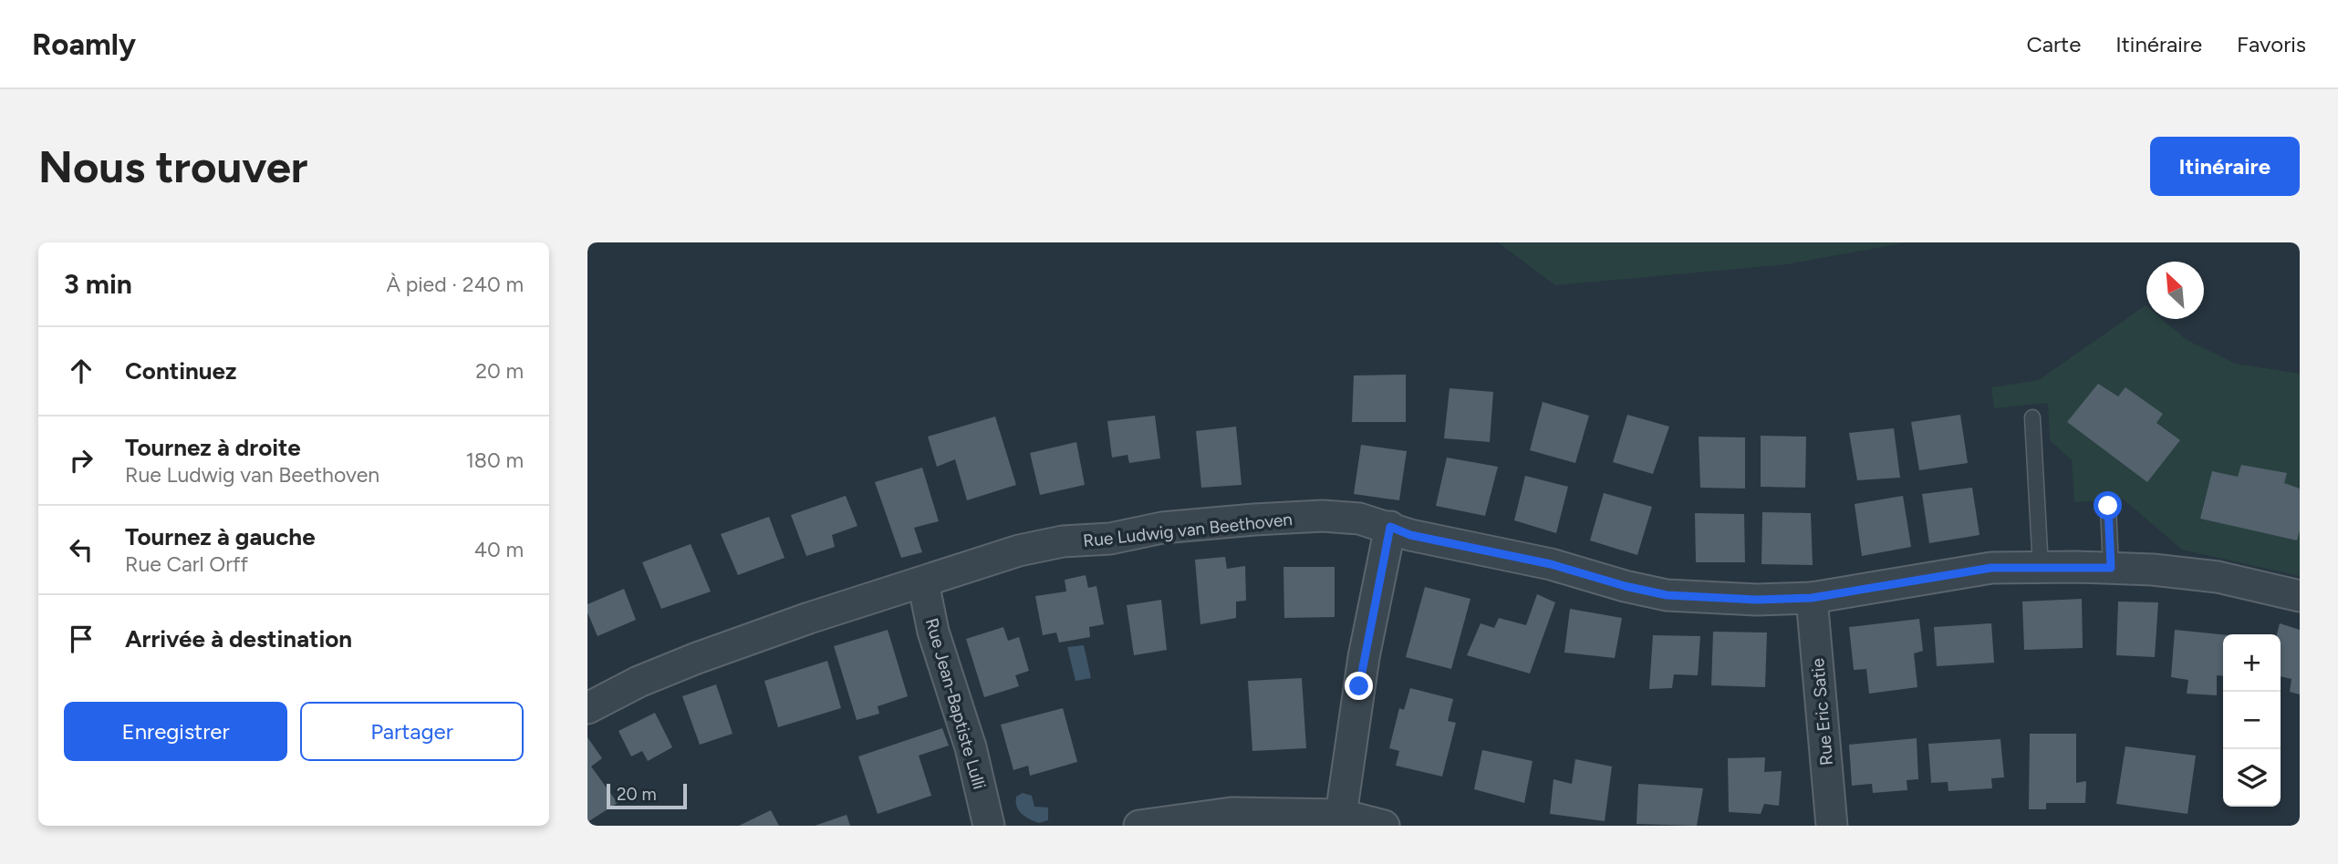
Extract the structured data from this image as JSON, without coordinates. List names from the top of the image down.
{
  "streets": {
    "street": ["Rue Ludwig van Beethoven", "Rue Jean-Baptiste Lulli", "Rue Eric Satie"]
  },
  "crossings": [
    ["Rue Ludwig van Beethoven", "Rue Jean-Baptiste Lulli"],
    ["Rue Ludwig van Beethoven", "Rue Eric Satie"]
  ],
  "scale_bar": "20 m",
  "north": "top left",
  "page": {
    "header": "Roamly",
    "nav": ["Carte", "Itinéraire", "Favoris"],
    "buttons": [
      "Itinéraire",
      ["Enregistrer", "Partager"]
    ],
    "title": "Nous trouver",
    "heading": ["3 min", "À pied · 240 m"],
    "list": [
      ["Continuez", "20 m"],
      ["Tournez à droite", "Rue Ludwig van Beethoven", "180 m"],
      ["Tournez à gauche", "Rue Carl Orff", "40 m"],
      "Arrivée à destination"
    ],
    "map_buttons": ["+", "−"],
    "scale": "20 m"
  }
}
